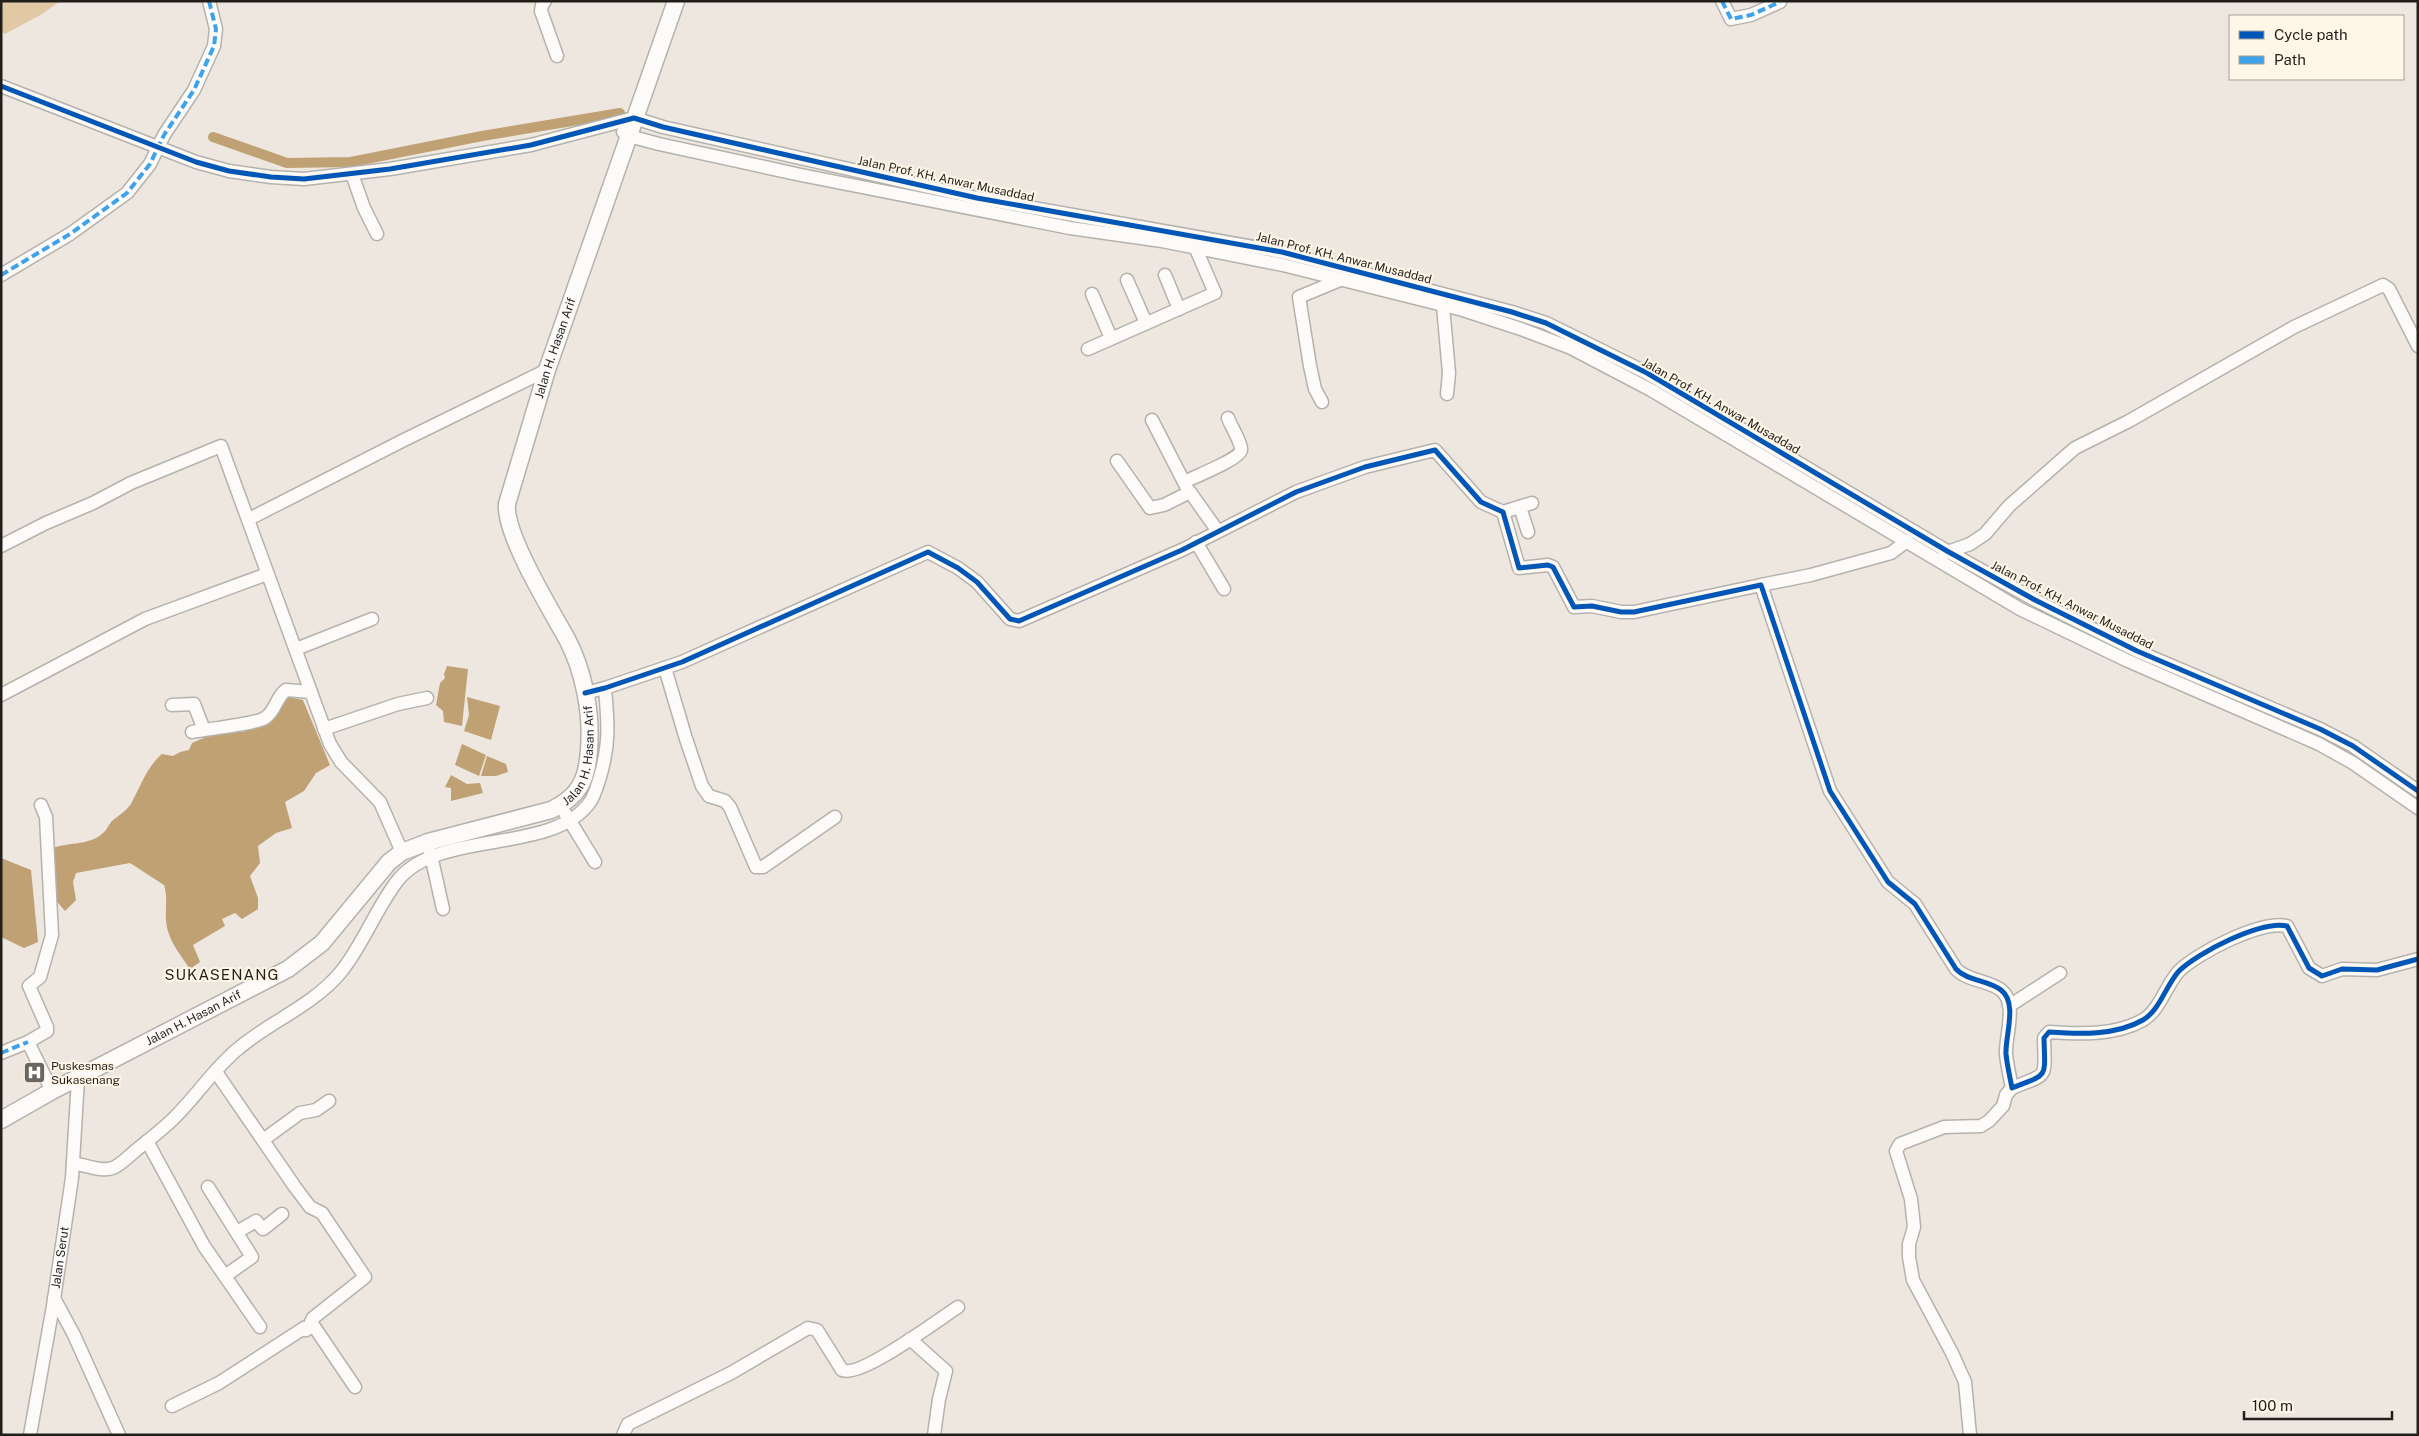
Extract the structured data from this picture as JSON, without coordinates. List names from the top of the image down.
{
  "streets": {
    "main road": ["Jalan H. Hasan Arif"],
    "street": ["Jalan Prof. KH. Anwar Musaddad", "Jalan Serut"]
  },
  "crossings": [
    ["Jalan Prof. KH. Anwar Musaddad", "Jalan H. Hasan Arif"],
    ["Jalan H. Hasan Arif", "Jalan Serut"]
  ],
  "districts": ["SUKASENANG"],
  "places": {
    "hospital": ["Puskesmas Sukasenang"]
  },
  "legend": ["Cycle path", "Path"],
  "scale_bar": "100 m"
}
